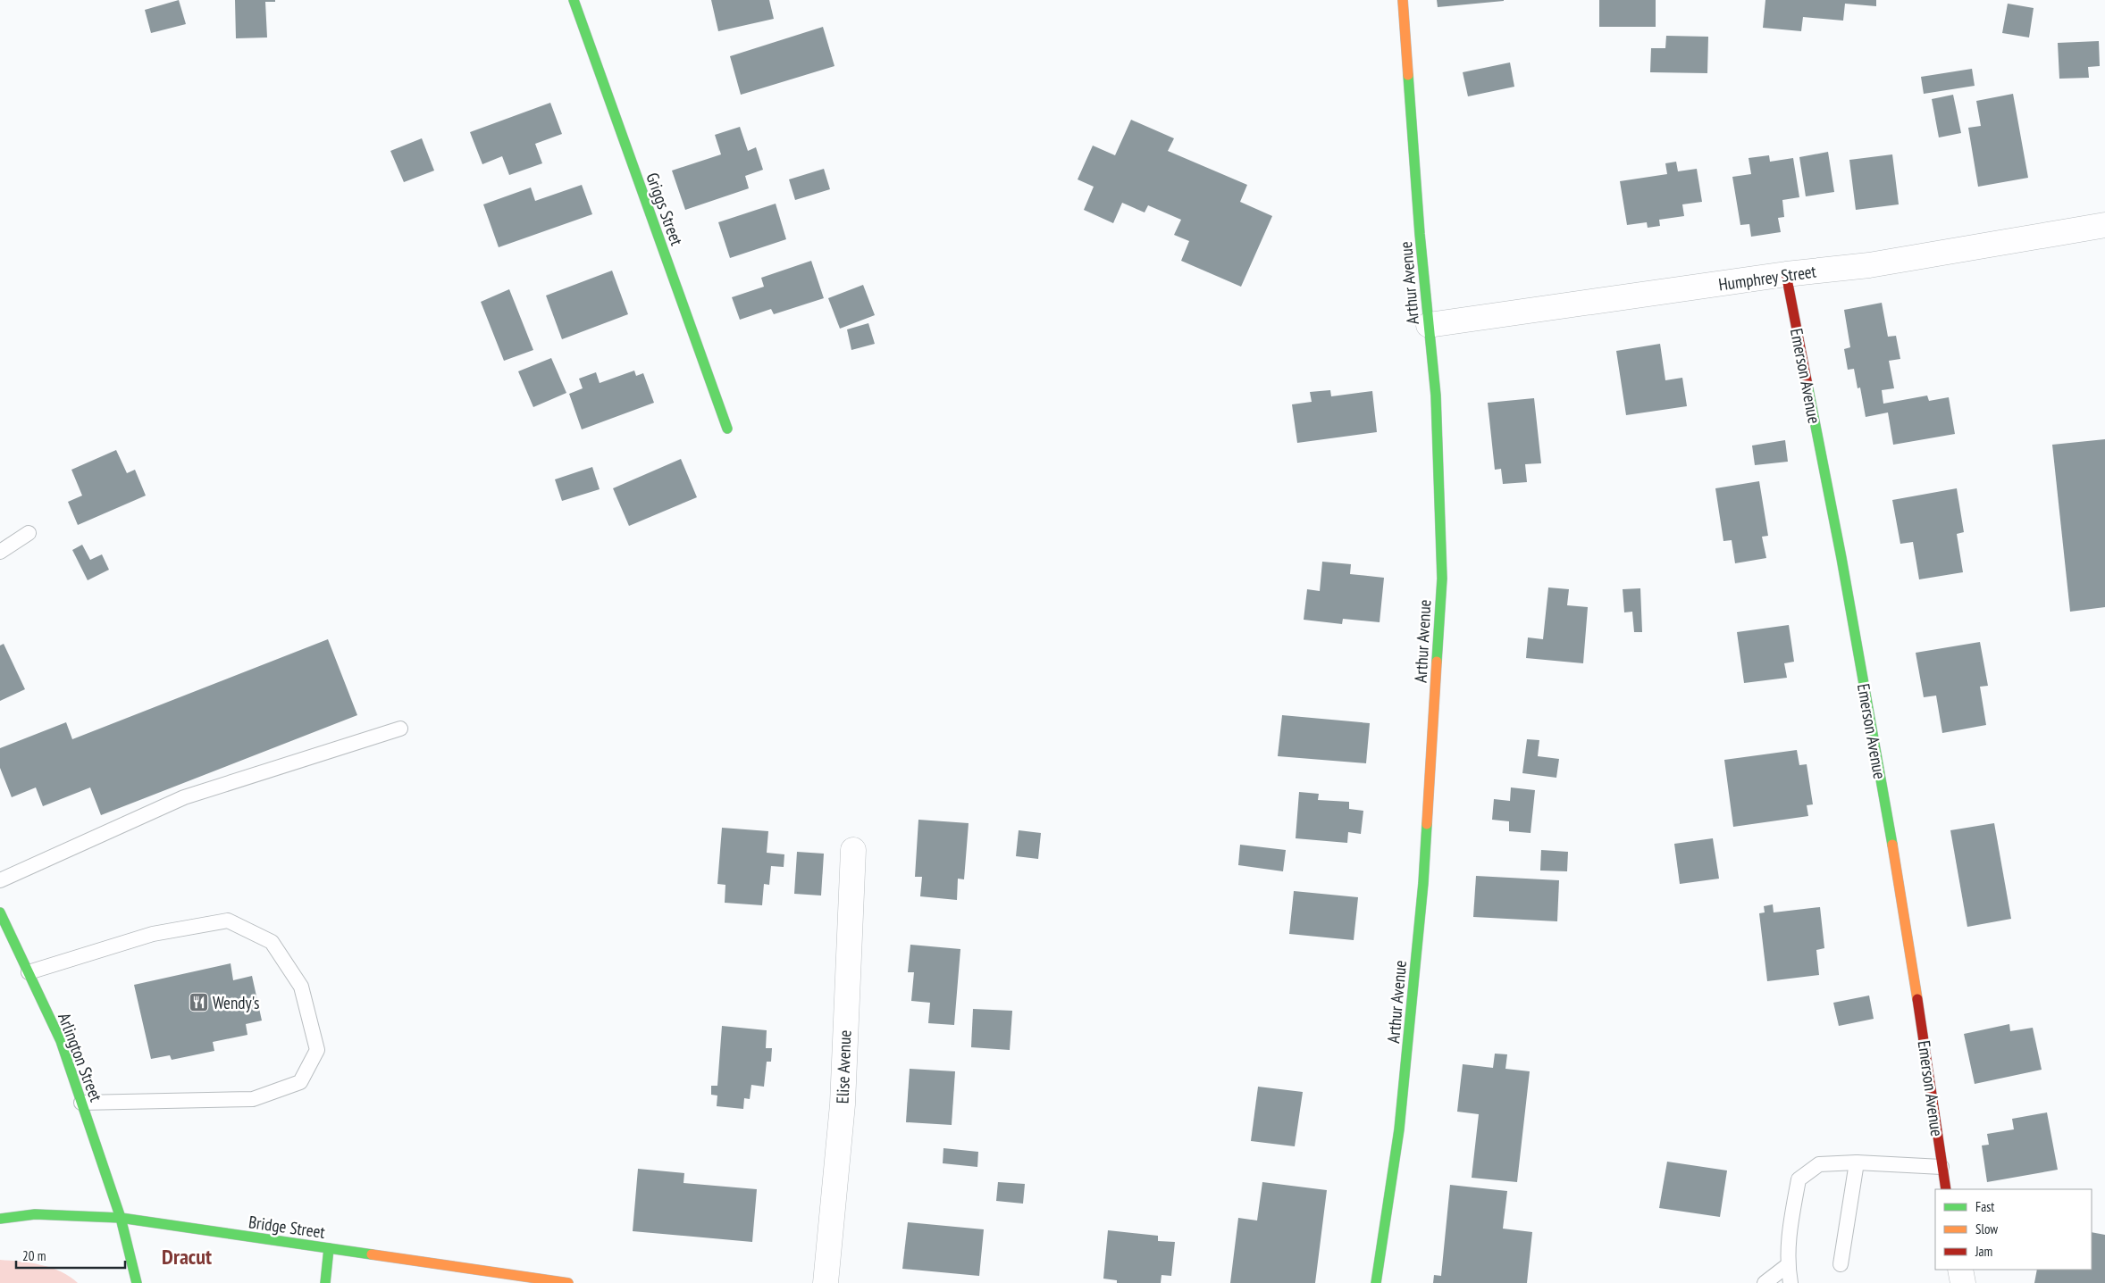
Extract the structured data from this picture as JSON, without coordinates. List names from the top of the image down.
{
  "streets": {
    "street": [
      "Griggs Street",
      "Humphrey Street",
      "Arthur Avenue",
      "Emerson Avenue",
      "Arlington Street",
      "Elise Avenue",
      "Bridge Street"
    ]
  },
  "crossings": [
    ["Humphrey Street", "Arthur Avenue"],
    ["Humphrey Street", "Emerson Avenue"],
    ["Arlington Street", "Bridge Street"]
  ],
  "districts": ["Dracut"],
  "places": {
    "restaurant": ["Wendy's"]
  },
  "legend": ["Fast", "Slow", "Jam"],
  "scale_bar": "20 m"
}
